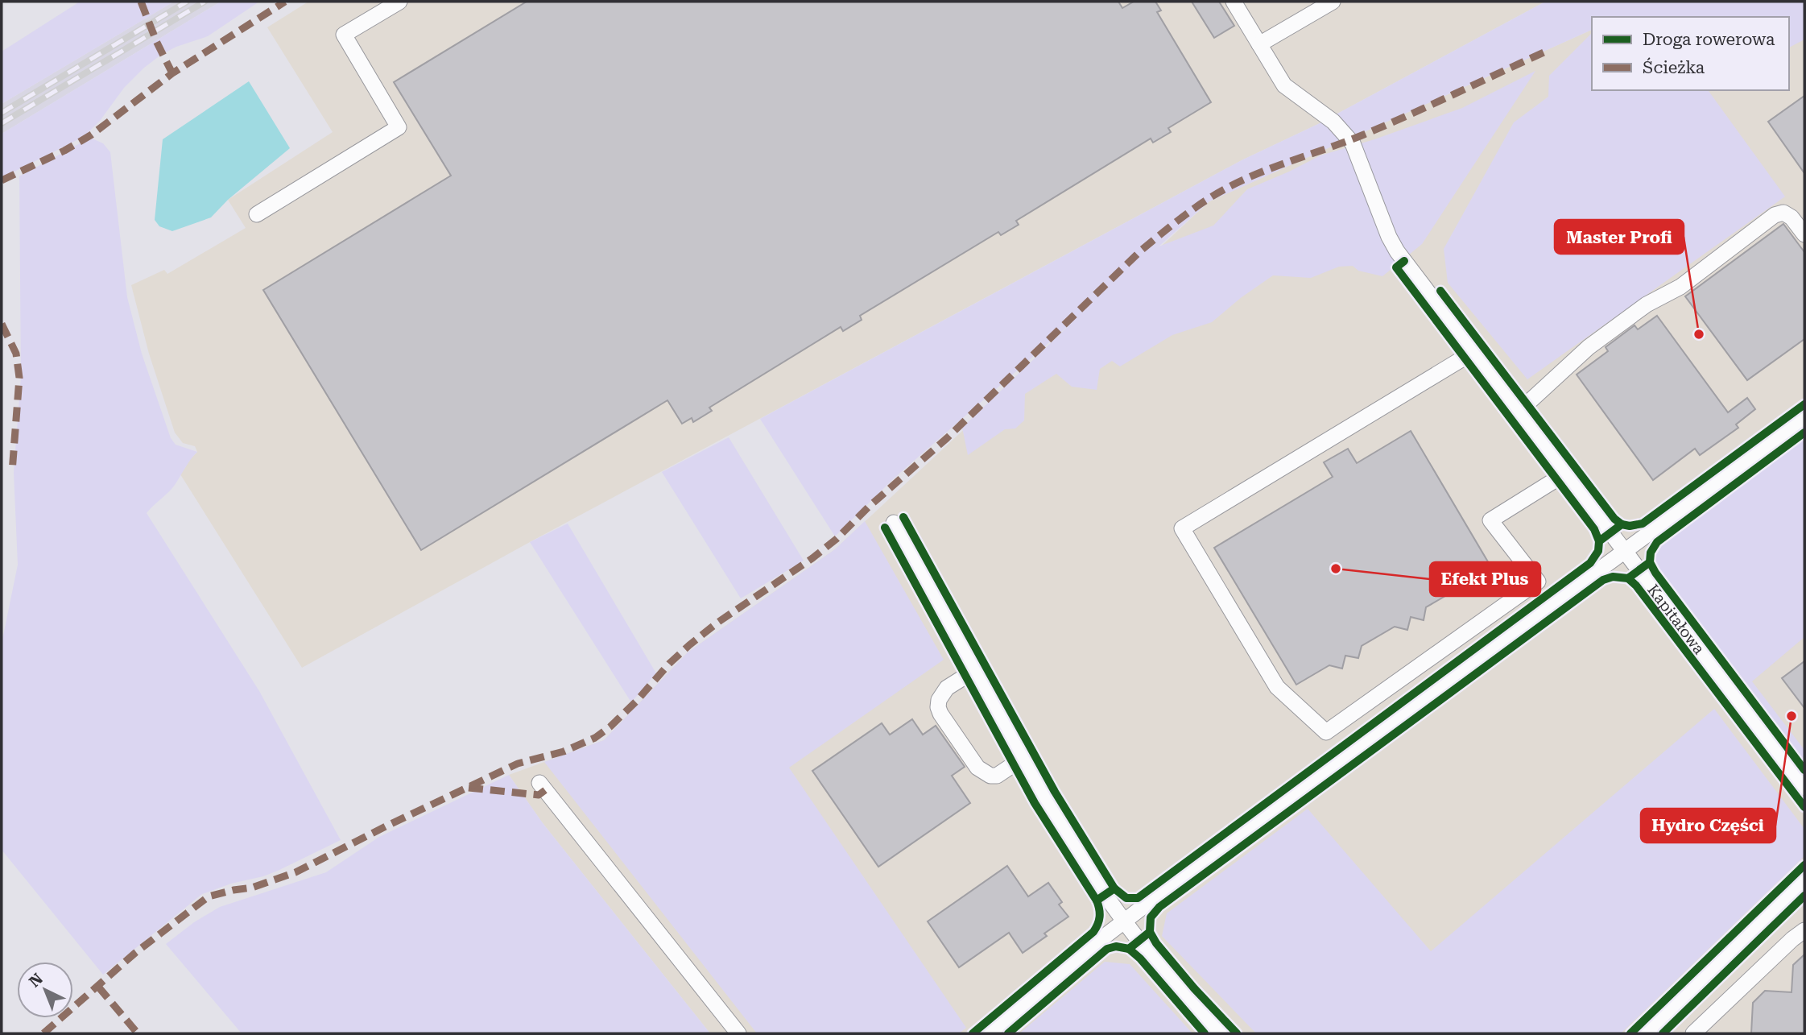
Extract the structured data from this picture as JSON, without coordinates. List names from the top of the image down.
{
  "streets": {
    "street": ["Kapitałowa"]
  },
  "places": ["Master Profi", "Efekt Plus", "Hydro Części"],
  "legend": ["Droga rowerowa", "Ścieżka"],
  "north": "top left"
}
